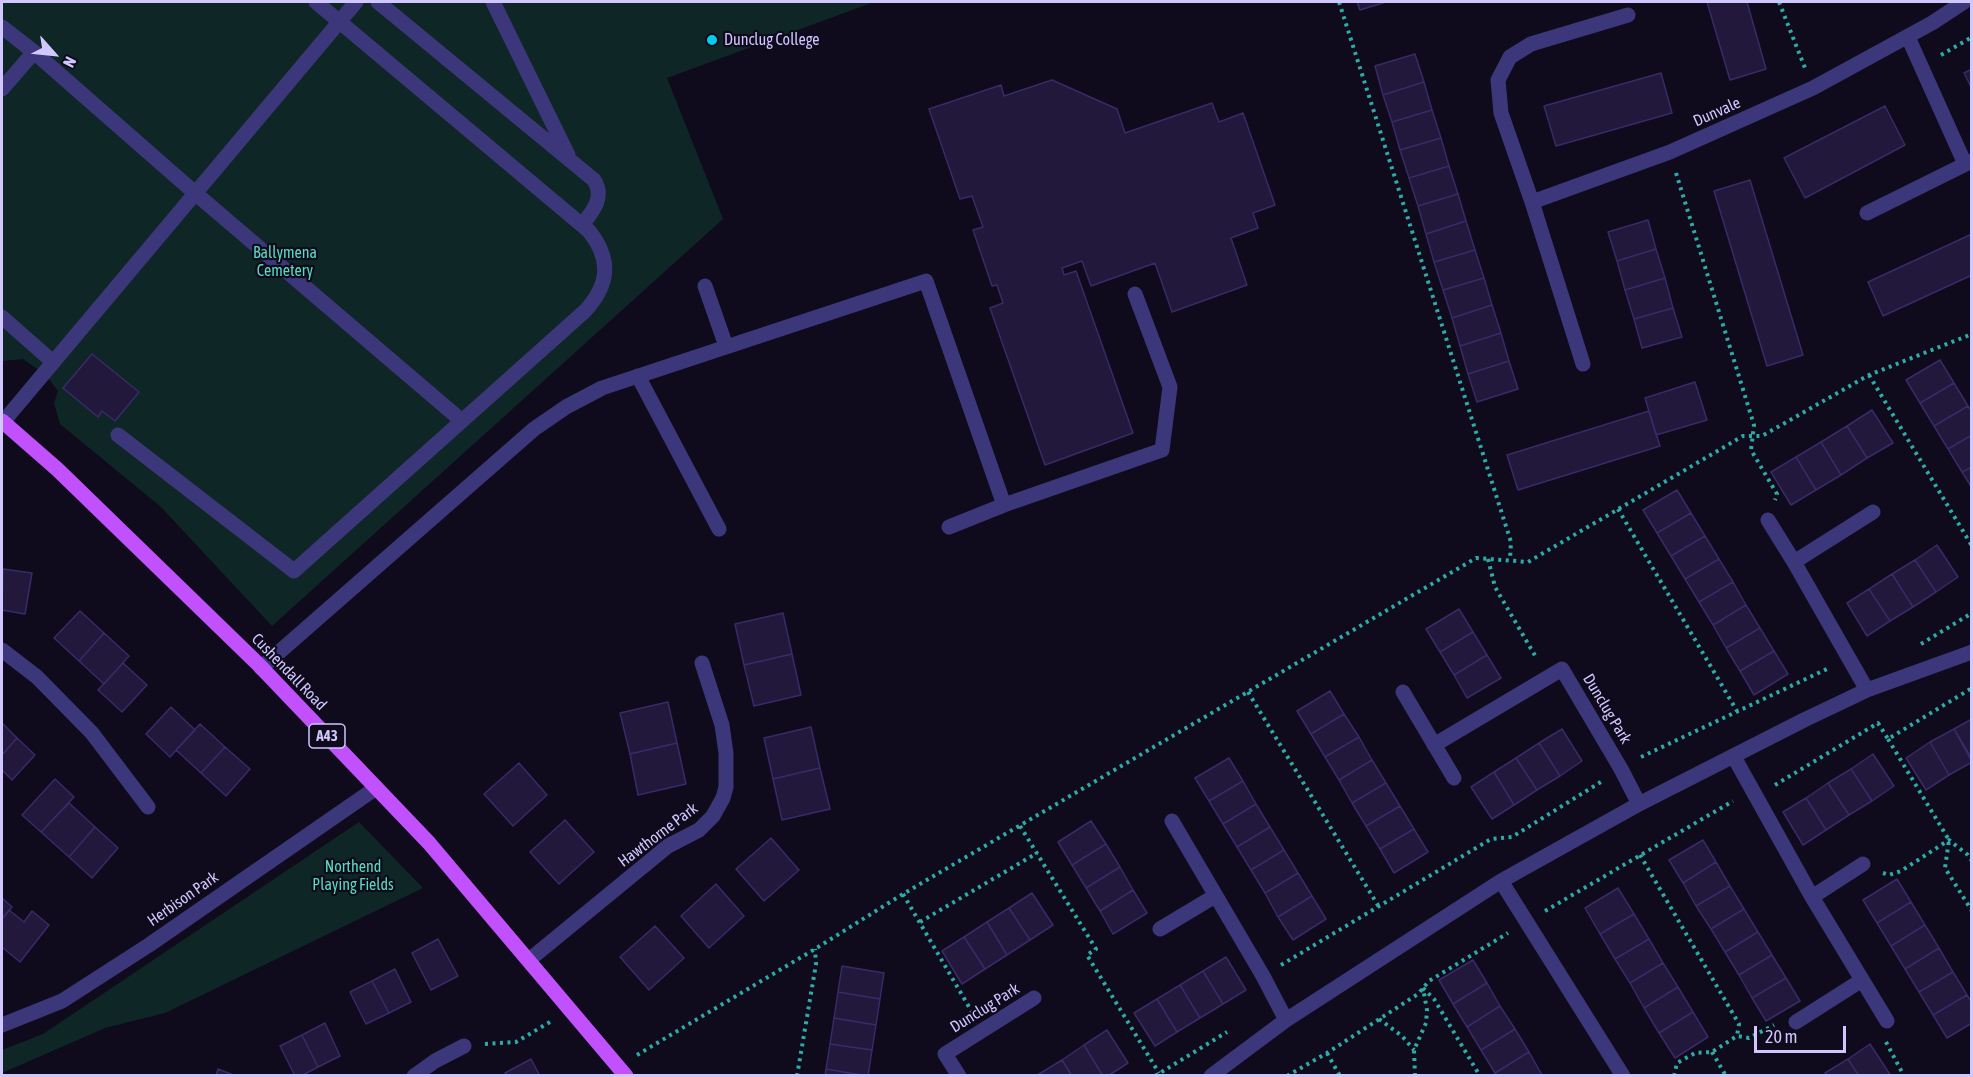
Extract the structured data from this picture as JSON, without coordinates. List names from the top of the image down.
{
  "streets": {
    "main road": ["Cushendall Road", "A43"],
    "street": [
      "Dunvale",
      "Dunclug Park",
      "Hawthorne Park",
      "Herbison Park"
    ]
  },
  "crossings": [
    ["Cushendall Road", "Hawthorne Park"],
    ["Cushendall Road", "Herbison Park"]
  ],
  "parks": ["Ballymena Cemetery", "Northend Playing Fields"],
  "places": ["Dunclug College"],
  "scale_bar": "20 m",
  "north": "bottom right"
}
